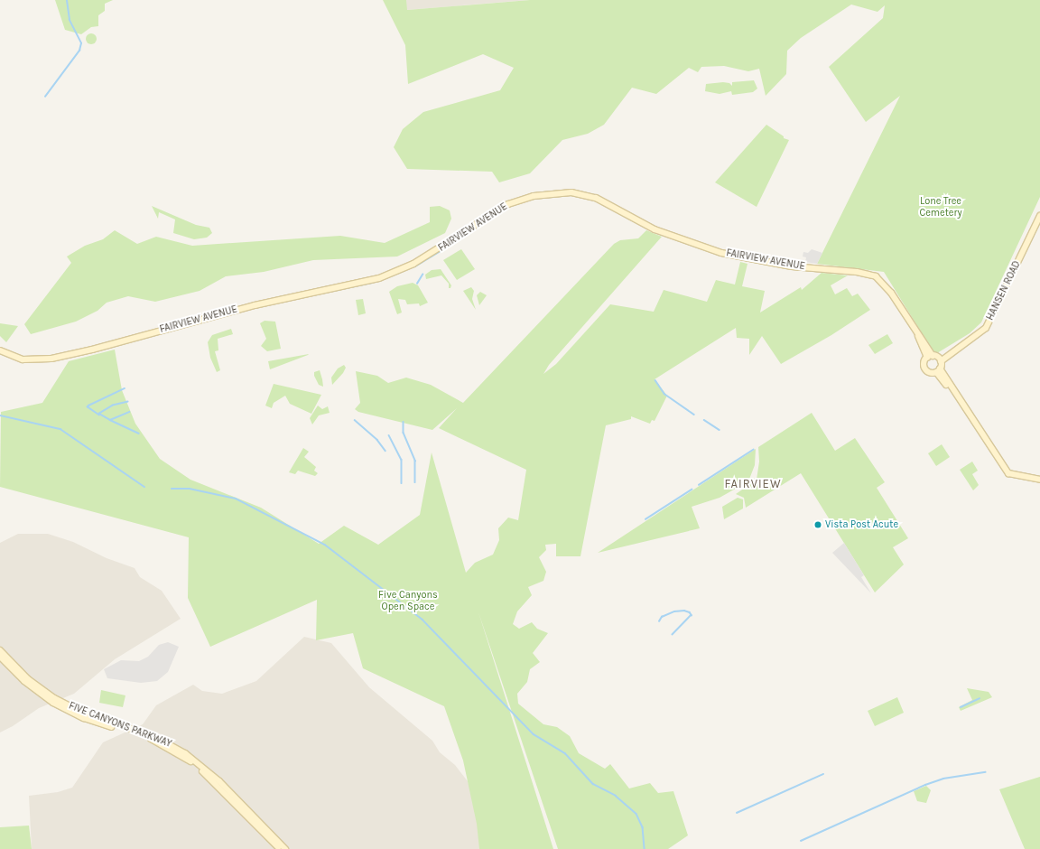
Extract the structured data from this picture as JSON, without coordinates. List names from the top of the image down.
{
  "streets": {
    "main road": ["FAIRVIEW AVENUE", "HANSEN ROAD", "FIVE CANYONS PARKWAY"]
  },
  "districts": ["FAIRVIEW"],
  "parks": ["Lone Tree Cemetery", "Five Canyons Open Space"],
  "places": ["Vista Post Acute"]
}
